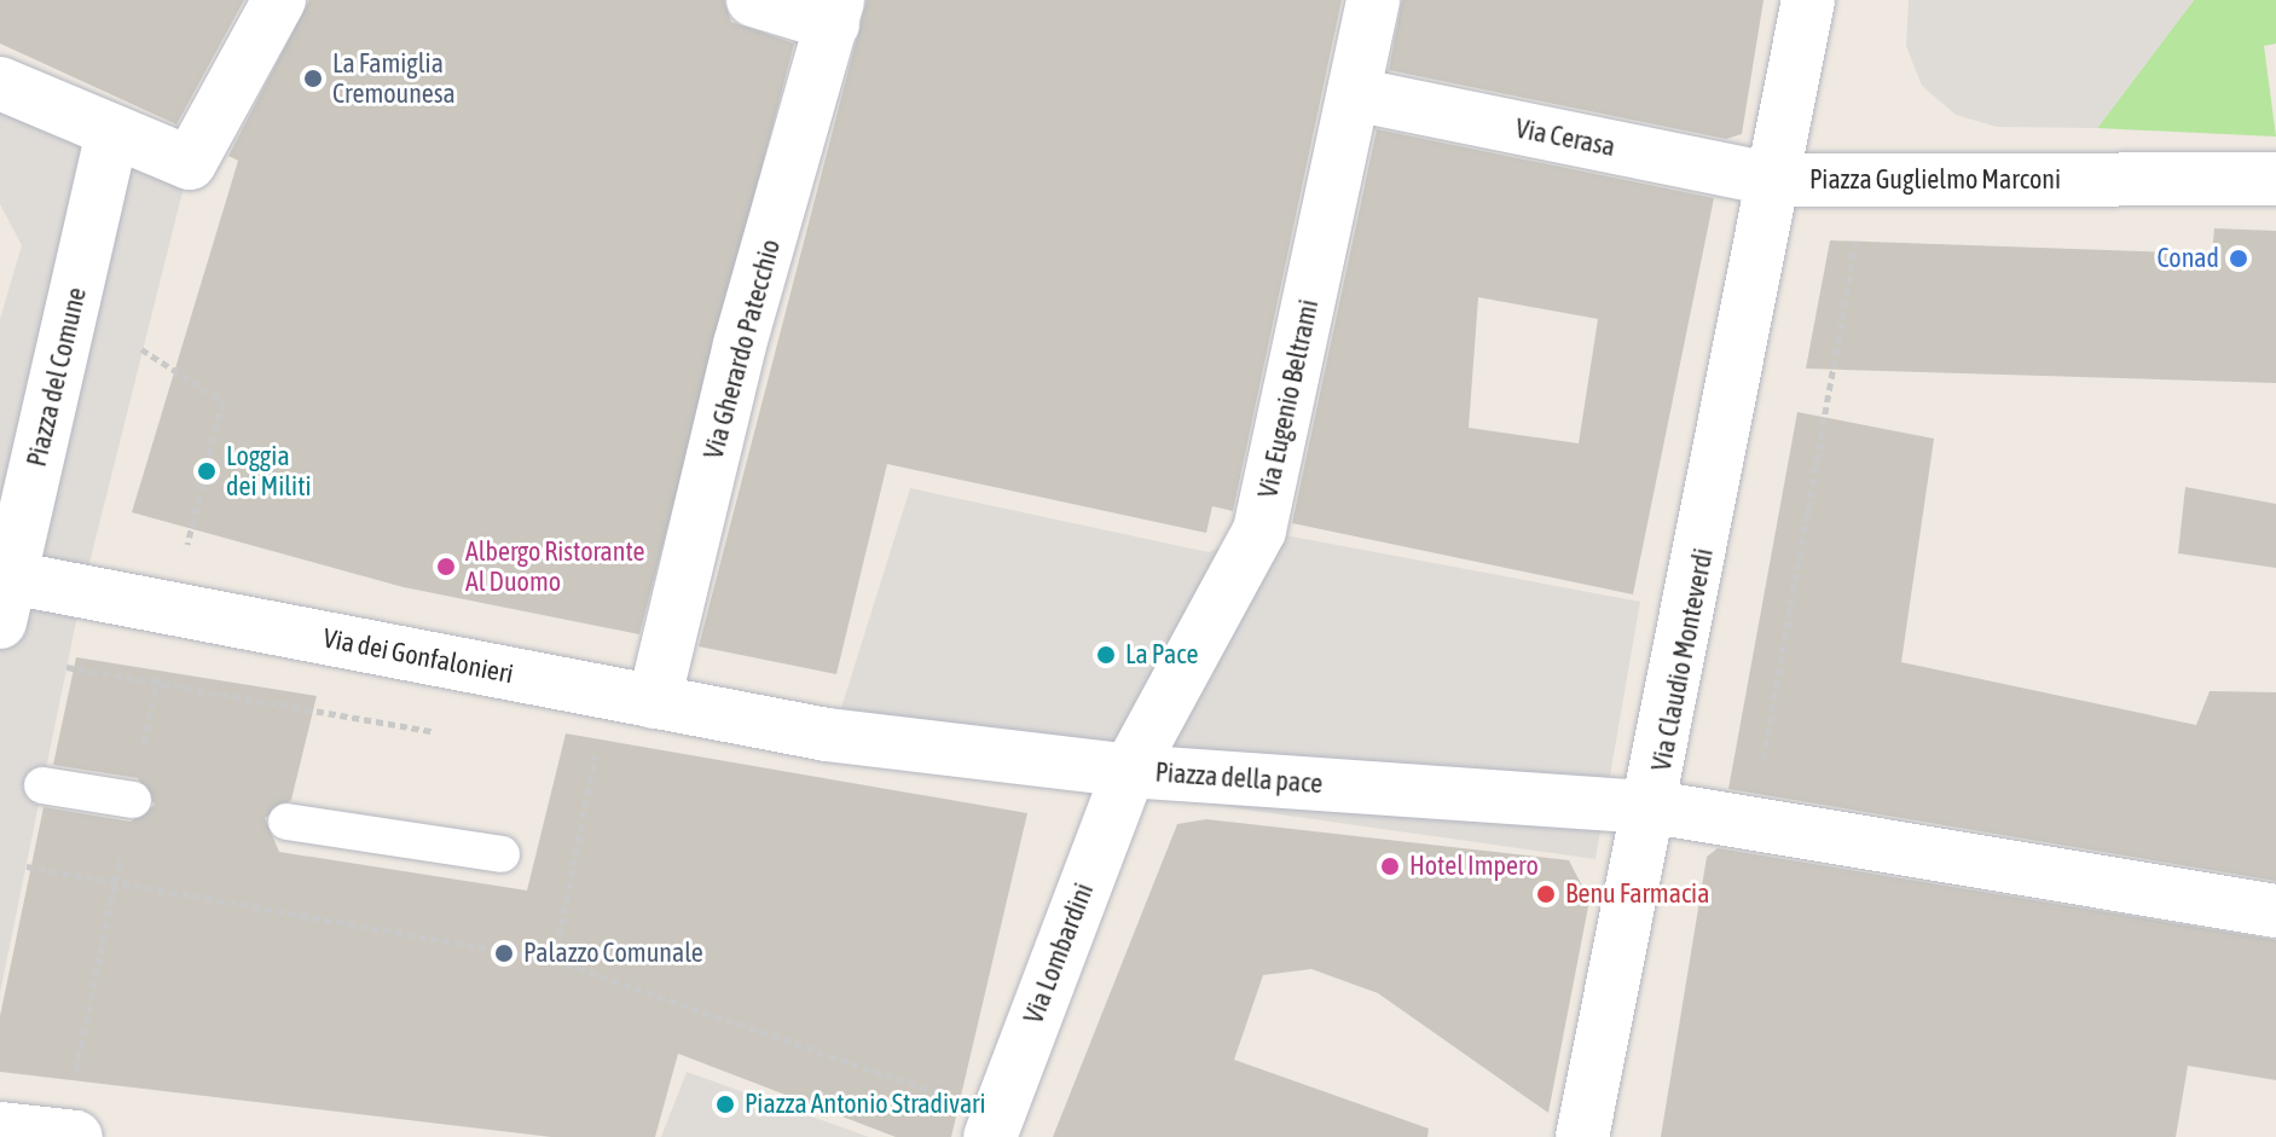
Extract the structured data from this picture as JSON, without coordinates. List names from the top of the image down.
{
  "streets": {
    "street": [
      "Via Cerasa",
      "Piazza Guglielmo Marconi",
      "Via Gherardo Patecchio",
      "Piazza del Comune",
      "Via Eugenio Beltrami",
      "Via dei Gonfalonieri",
      "Via Claudio Monteverdi",
      "Piazza della pace",
      "Via Lombardini"
    ]
  },
  "crossings": [
    ["Via Cerasa", "Piazza Guglielmo Marconi"],
    ["Via Cerasa", "Via Eugenio Beltrami"],
    ["Via Cerasa", "Via Claudio Monteverdi"],
    ["Piazza Guglielmo Marconi", "Via Claudio Monteverdi"],
    ["Via Gherardo Patecchio", "Via dei Gonfalonieri"],
    ["Piazza del Comune", "Via dei Gonfalonieri"],
    ["Via Eugenio Beltrami", "Piazza della pace"],
    ["Via Eugenio Beltrami", "Via Lombardini"],
    ["Via dei Gonfalonieri", "Piazza della pace"],
    ["Via Claudio Monteverdi", "Piazza della pace"],
    ["Piazza della pace", "Via Lombardini"]
  ],
  "places": [
    "La Famiglia Cremounesa",
    "Conad",
    "Loggia dei Militi",
    "Albergo Ristorante Al Duomo",
    "La Pace",
    "Hotel Impero",
    "Benu Farmacia",
    "Palazzo Comunale",
    "Piazza Antonio Stradivari"
  ]
}
